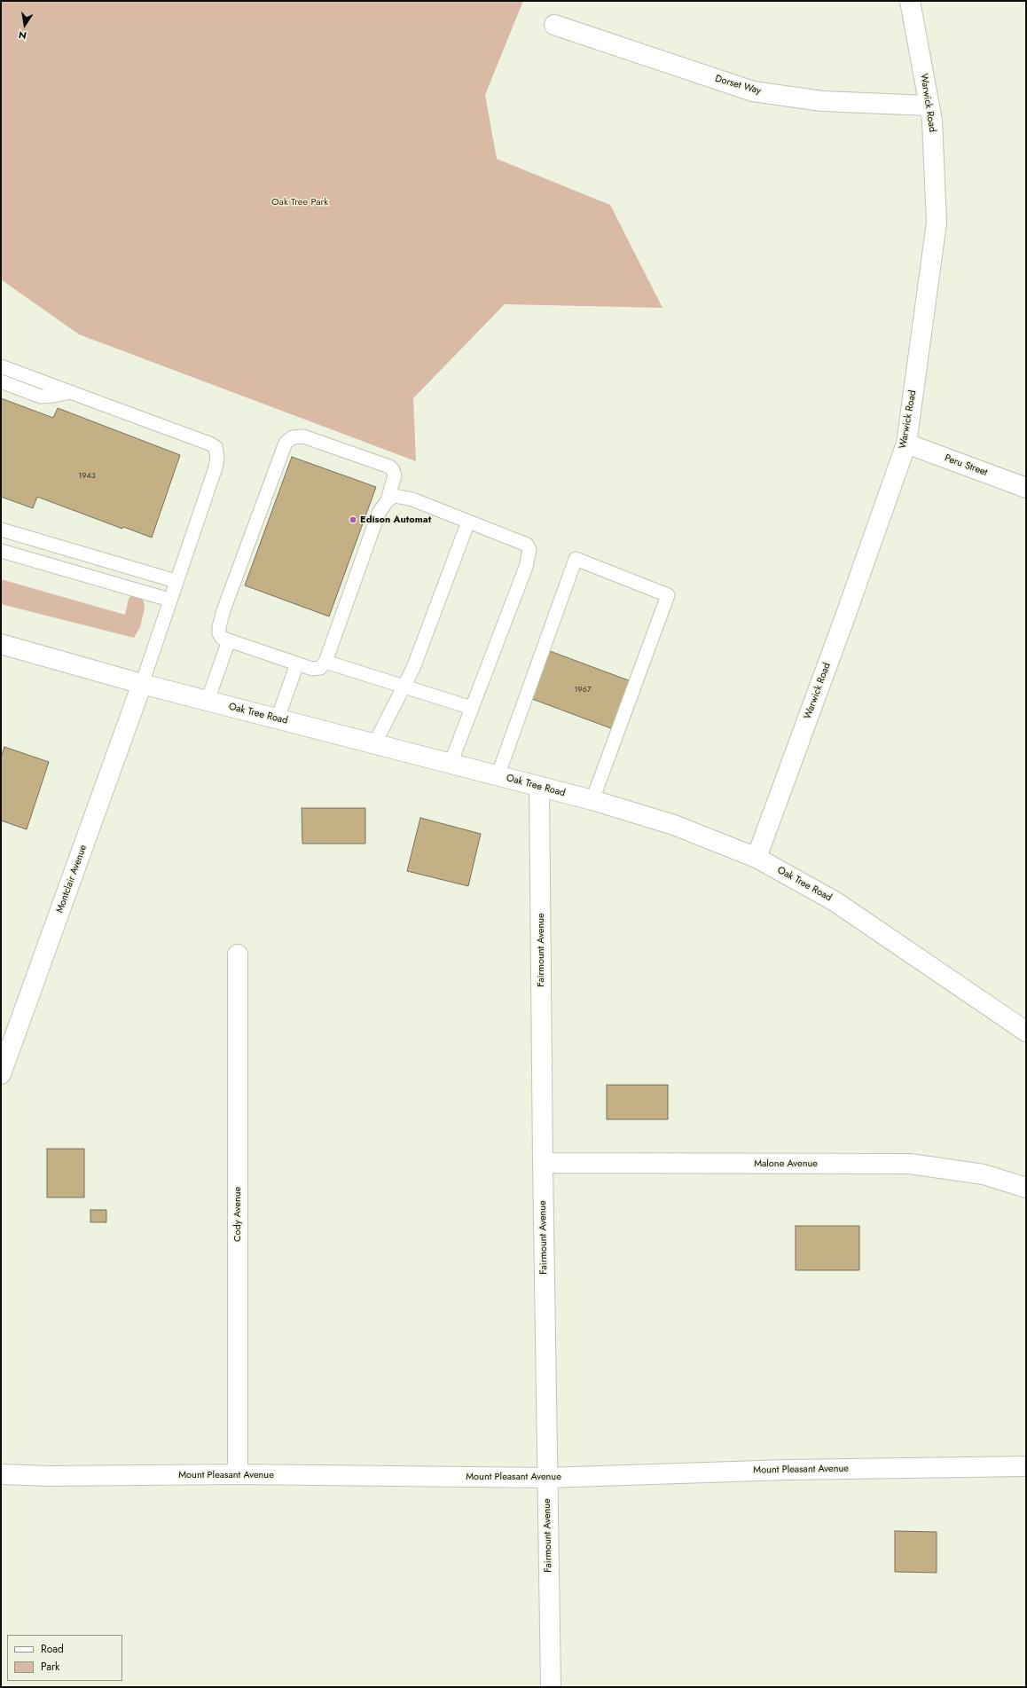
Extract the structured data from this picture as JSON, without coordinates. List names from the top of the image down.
{
  "streets": {
    "street": [
      "Dorset Way",
      "Warwick Road",
      "Peru Street",
      "Oak Tree Road",
      "Montclair Avenue",
      "Fairmount Avenue",
      "Malone Avenue",
      "Cody Avenue",
      "Mount Pleasant Avenue"
    ]
  },
  "crossings": [
    ["Dorset Way", "Warwick Road"],
    ["Warwick Road", "Peru Street"],
    ["Warwick Road", "Oak Tree Road"],
    ["Oak Tree Road", "Montclair Avenue"],
    ["Oak Tree Road", "Fairmount Avenue"],
    ["Fairmount Avenue", "Malone Avenue"],
    ["Fairmount Avenue", "Mount Pleasant Avenue"],
    ["Cody Avenue", "Mount Pleasant Avenue"]
  ],
  "parks": ["Oak Tree Park"],
  "places": ["Edison Automat"],
  "house_numbers": ["1943", "1967"],
  "legend": ["Road", "Park"],
  "north": "bottom"
}
